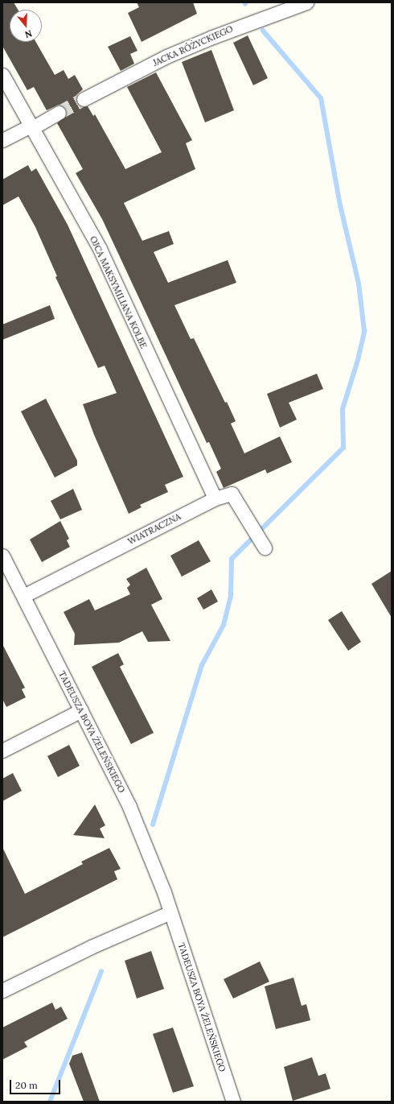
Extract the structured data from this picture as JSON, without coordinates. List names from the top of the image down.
{
  "streets": {
    "street": [
      "JACKA RÓŻYCKIEGO",
      "OJCA MAKSYMILIANA KOLBE",
      "WIATRACZNA",
      "TADEUSZA BOYA ŻELEŃSKIEGO"
    ]
  },
  "crossings": [
    ["OJCA MAKSYMILIANA KOLBE", "WIATRACZNA"],
    ["WIATRACZNA", "TADEUSZA BOYA ŻELEŃSKIEGO"]
  ],
  "scale_bar": "20 m",
  "north": "bottom"
}
